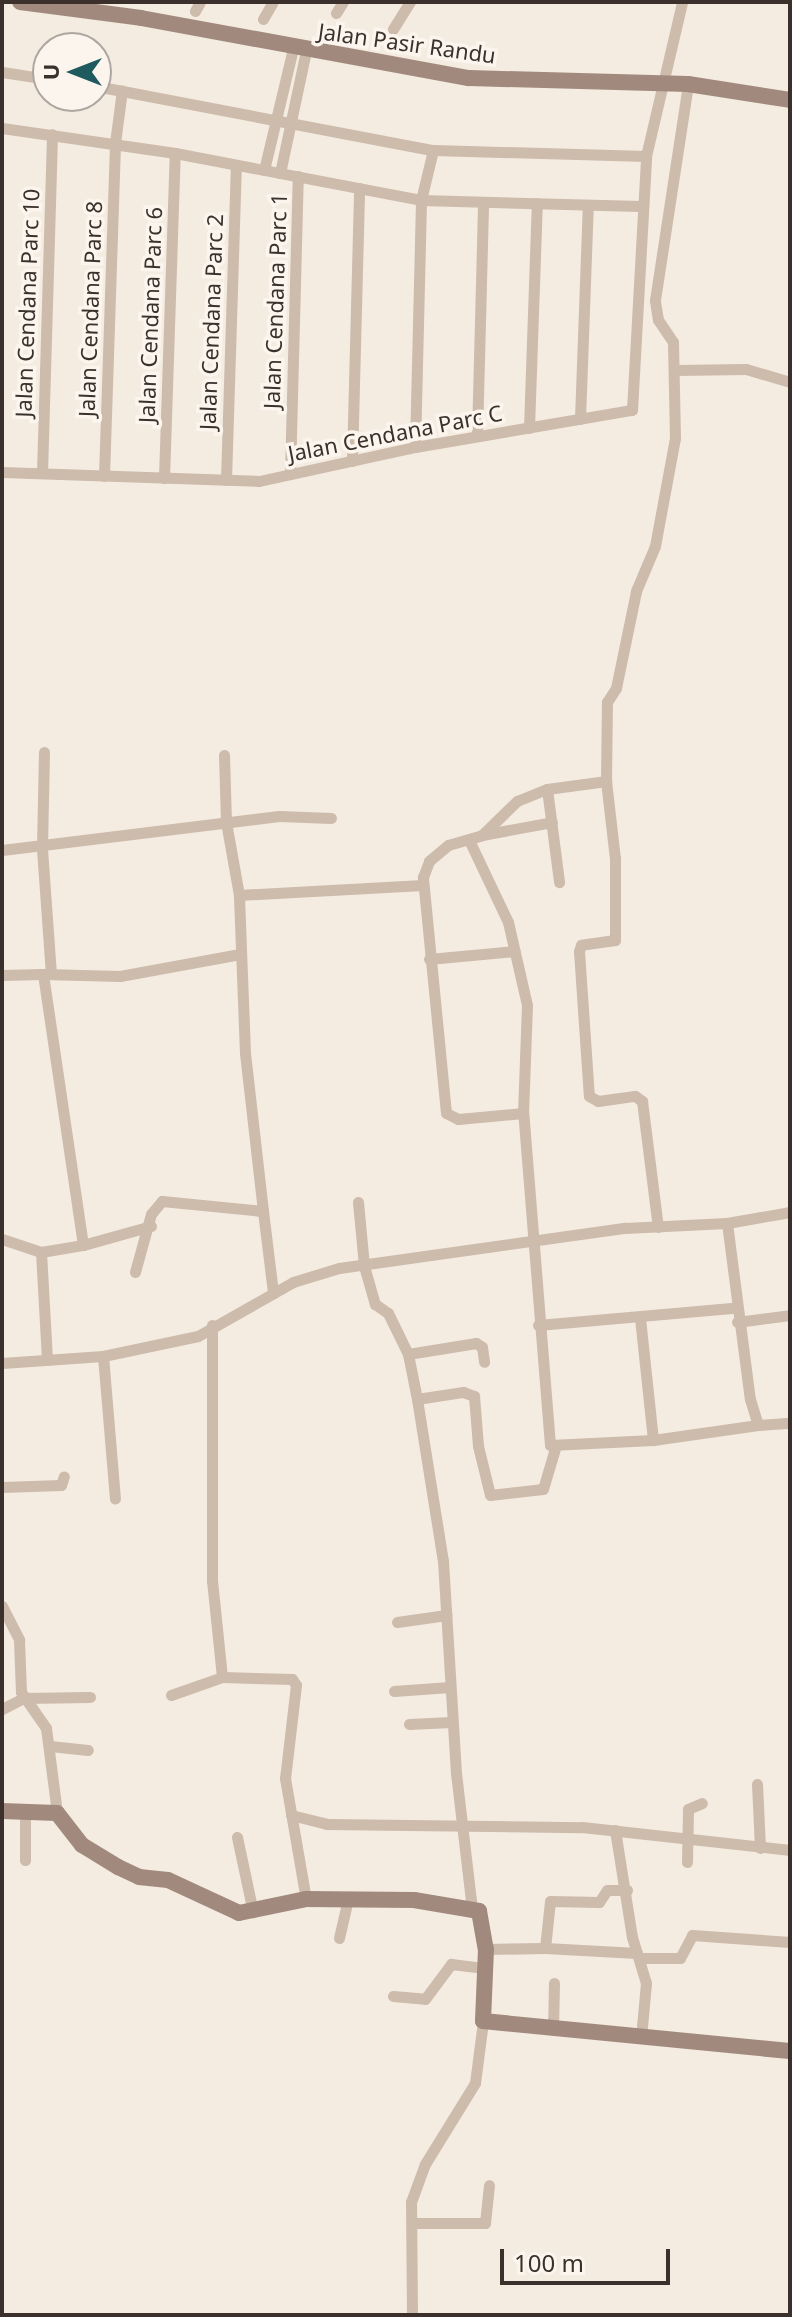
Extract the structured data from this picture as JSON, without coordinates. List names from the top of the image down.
{
  "streets": {
    "street": [
      "Jalan Pasir Randu",
      "Jalan Cendana Parc 1",
      "Jalan Cendana Parc 10",
      "Jalan Cendana Parc 8",
      "Jalan Cendana Parc 6",
      "Jalan Cendana Parc 2",
      "Jalan Cendana Parc C"
    ]
  },
  "crossings": [
    ["Jalan Cendana Parc 1", "Jalan Cendana Parc C"],
    ["Jalan Cendana Parc 10", "Jalan Cendana Parc C"],
    ["Jalan Cendana Parc 8", "Jalan Cendana Parc C"],
    ["Jalan Cendana Parc 6", "Jalan Cendana Parc C"],
    ["Jalan Cendana Parc 2", "Jalan Cendana Parc C"]
  ],
  "scale_bar": "100 m",
  "north": "left"
}
